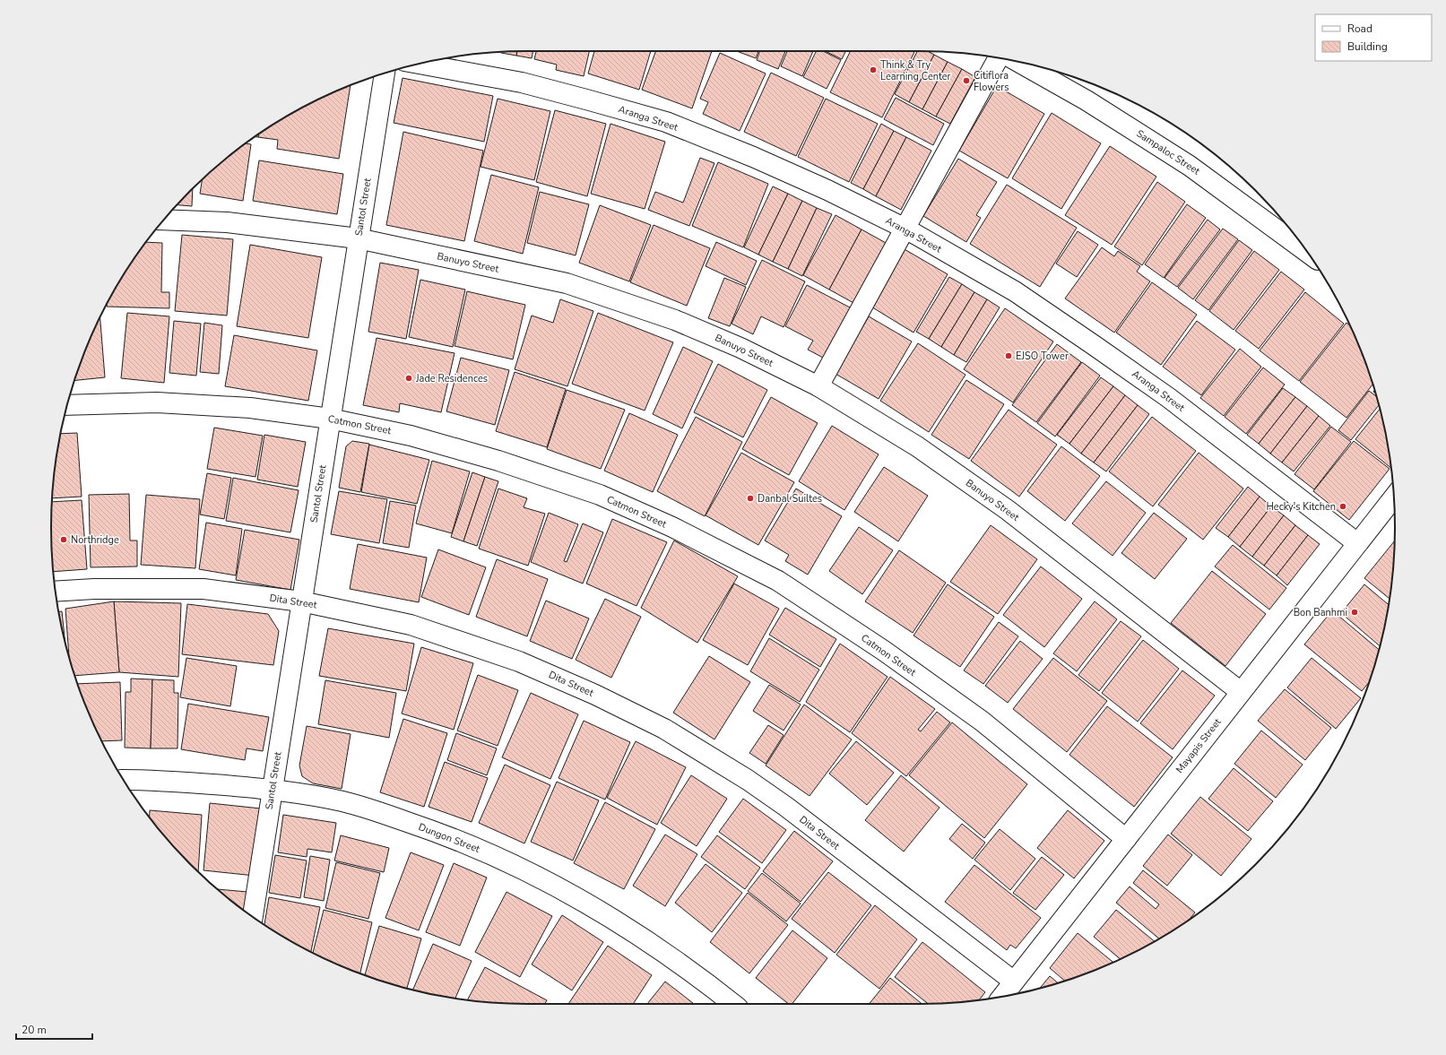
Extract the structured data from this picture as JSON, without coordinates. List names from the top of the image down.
{
  "streets": {
    "street": [
      "Aranga Street",
      "Sampaloc Street",
      "Santol Street",
      "Banuyo Street",
      "Catmon Street",
      "Dita Street",
      "Mayapis Street",
      "Dungon Street"
    ]
  },
  "crossings": [
    ["Aranga Street", "Mayapis Street"],
    ["Santol Street", "Banuyo Street"],
    ["Santol Street", "Catmon Street"],
    ["Santol Street", "Dita Street"],
    ["Santol Street", "Dungon Street"],
    ["Banuyo Street", "Mayapis Street"],
    ["Catmon Street", "Mayapis Street"],
    ["Dita Street", "Mayapis Street"]
  ],
  "places": [
    "Think & Try Learning Center",
    "Citiflora Flowers",
    "EJSO Tower",
    "Jade Residences",
    "Danbal Suiltes",
    "Hecky's Kitchen",
    "Northridge",
    "Bon Banhmi"
  ],
  "legend": ["Road", "Building"],
  "scale_bar": "20 m"
}
